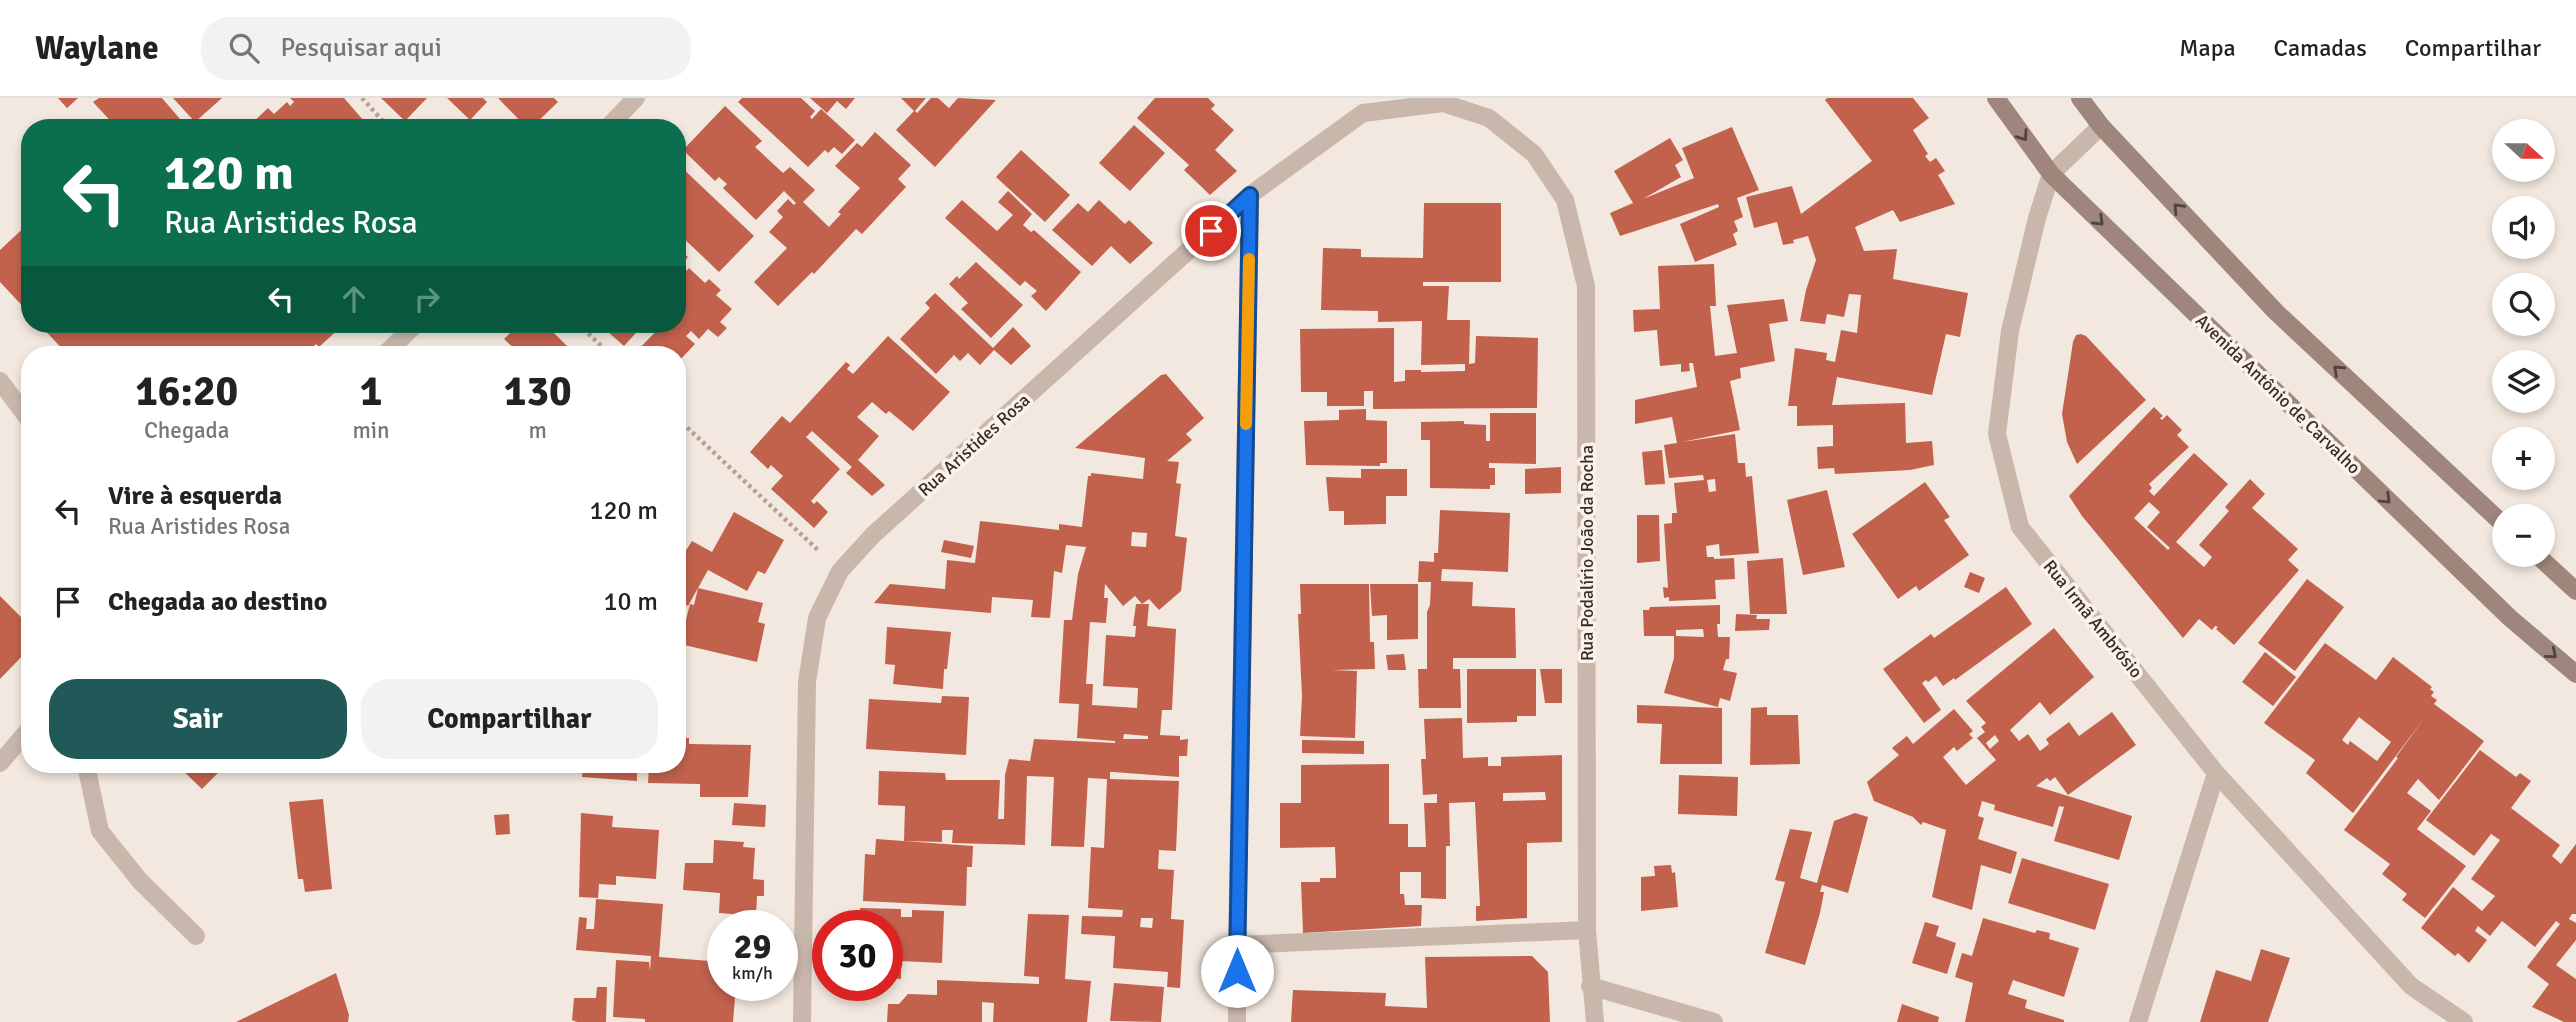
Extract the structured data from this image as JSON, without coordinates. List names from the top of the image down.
{
  "streets": {
    "main road": ["Avenida Antônio de Carvalho"],
    "street": ["Rua Aristides Rosa", "Rua Podalírio João da Rocha", "Rua Irmã Ambrósio"]
  },
  "crossings": [
    ["Avenida Antônio de Carvalho", "Rua Irmã Ambrósio"],
    ["Rua Aristides Rosa", "Rua Podalírio João da Rocha"]
  ],
  "north": "right",
  "page": {
    "header": "Waylane",
    "search": "Pesquisar aqui",
    "nav": ["Mapa", "Camadas", "Compartilhar"],
    "map_buttons": ["+", "−"],
    "turn": ["120 m", "Rua Aristides Rosa"],
    "eta": [
      "16:20",
      "Chegada",
      "1",
      "min",
      "130",
      "m"
    ],
    "list": [
      {
        "name": "Vire à esquerda",
        "note": "Rua Aristides Rosa",
        "value": "120 m"
      },
      {
        "name": "Chegada ao destino",
        "value": "10 m"
      }
    ],
    "buttons": ["Sair", "Compartilhar"],
    "speed": "29 km/h",
    "limit": "30"
  }
}
